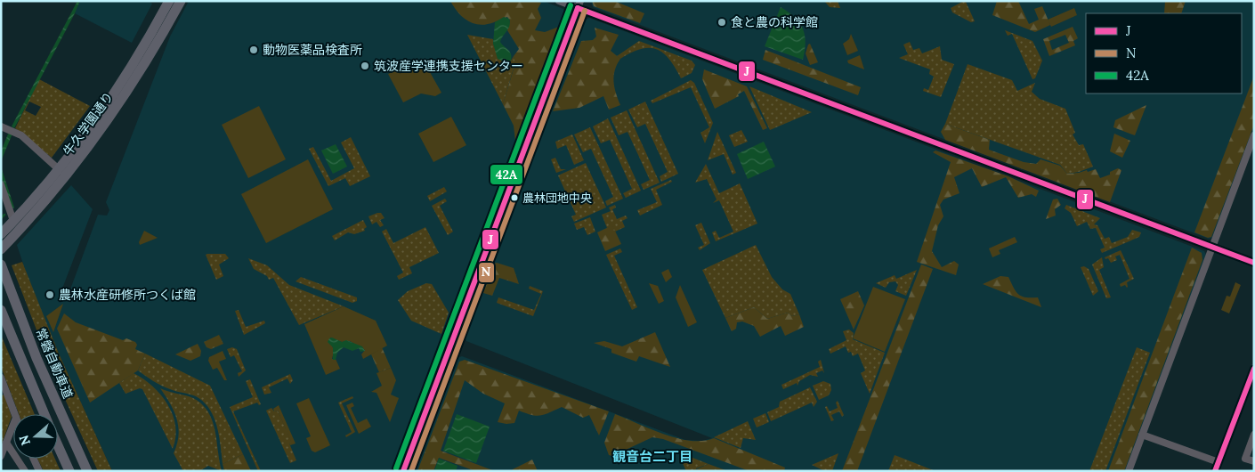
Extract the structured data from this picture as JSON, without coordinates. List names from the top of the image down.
{
  "streets": {
    "highway": ["牛久学園通り", "常磐自動車道"]
  },
  "districts": ["観音台二丁目"],
  "places": [
    "食と農の科学館",
    "動物医薬品検査所",
    "筑波産学連携支援センター",
    "農林団地中央",
    "農林水産研修所つくば館"
  ],
  "lines": ["transit line 42A", "transit line J", "transit line N"],
  "legend": ["J", "N", "42A"],
  "north": "left"
}
